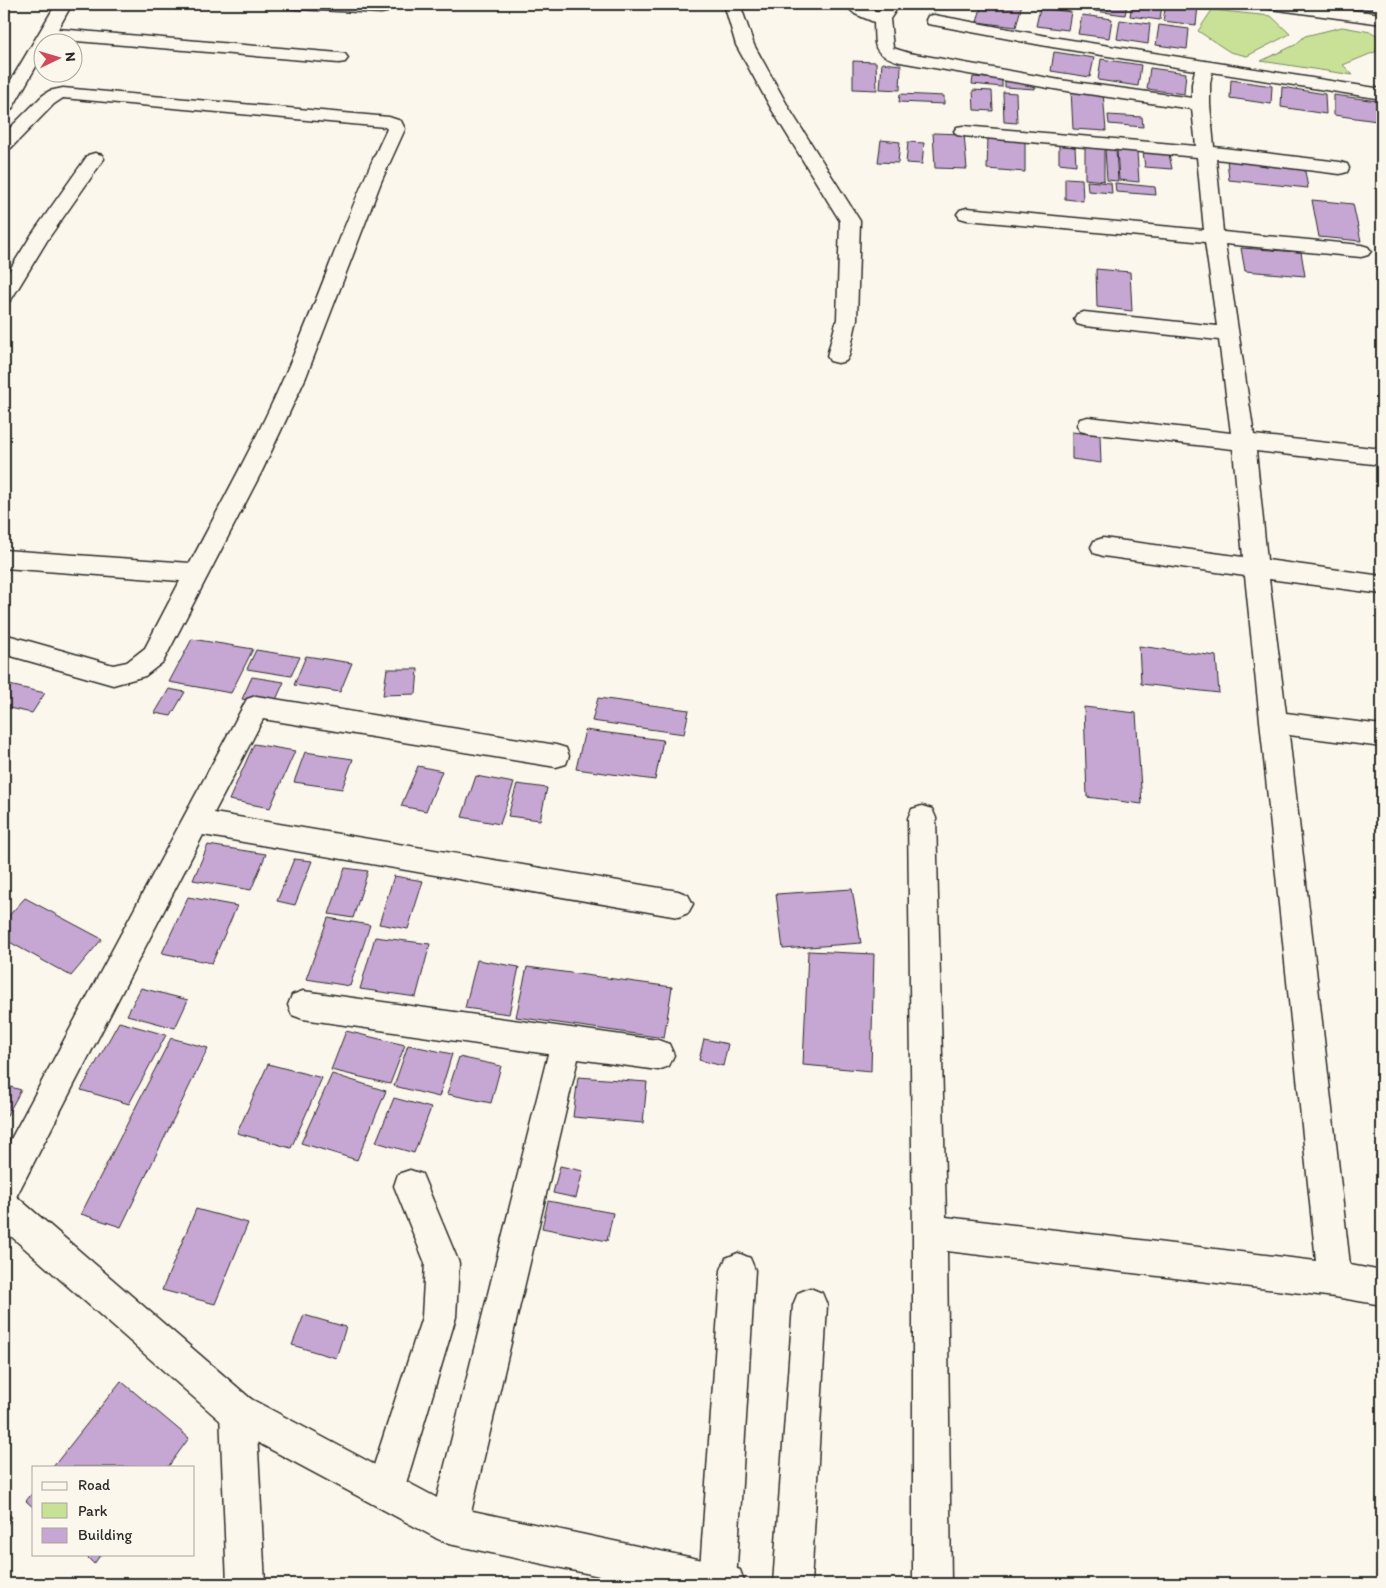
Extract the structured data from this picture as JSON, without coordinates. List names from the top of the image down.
{
  "legend": ["Road", "Park", "Building"],
  "north": "right"
}
